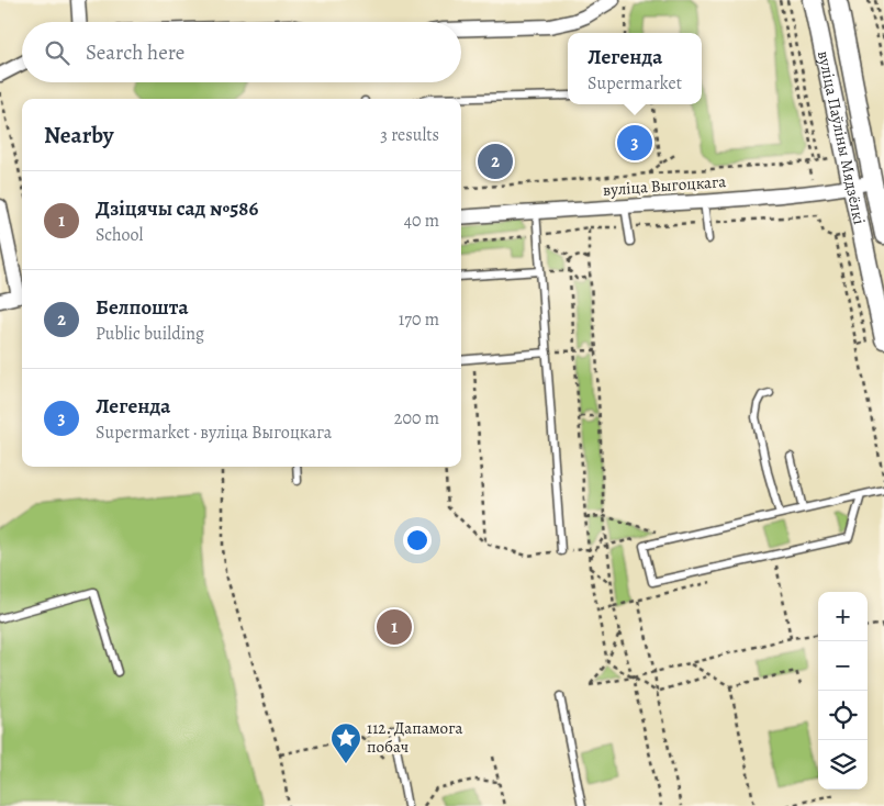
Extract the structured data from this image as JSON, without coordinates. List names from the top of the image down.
{
  "streets": {
    "street": ["вуліца Паўліны Мядзёлкі", "вуліца Выгоцкага"]
  },
  "crossings": [
    ["вуліца Паўліны Мядзёлкі", "вуліца Выгоцкага"]
  ],
  "places": {
    "place": ["112. Дапамога побач"]
  },
  "page": {
    "search": "Search here",
    "popup": ["Легенда", "Supermarket"],
    "heading": ["Nearby", "3 results"],
    "pins": ["3", "2", "1"],
    "list": [
      {
        "mark": "1",
        "name": "Дзіцячы сад №586",
        "note": "School",
        "value": "40 m"
      },
      {
        "mark": "2",
        "name": "Белпошта",
        "note": "Public building",
        "value": "170 m"
      },
      {
        "mark": "3",
        "name": "Легенда",
        "note": "Supermarket · вуліца Выгоцкага",
        "value": "200 m"
      }
    ],
    "map_buttons": ["+", "−"]
  }
}
